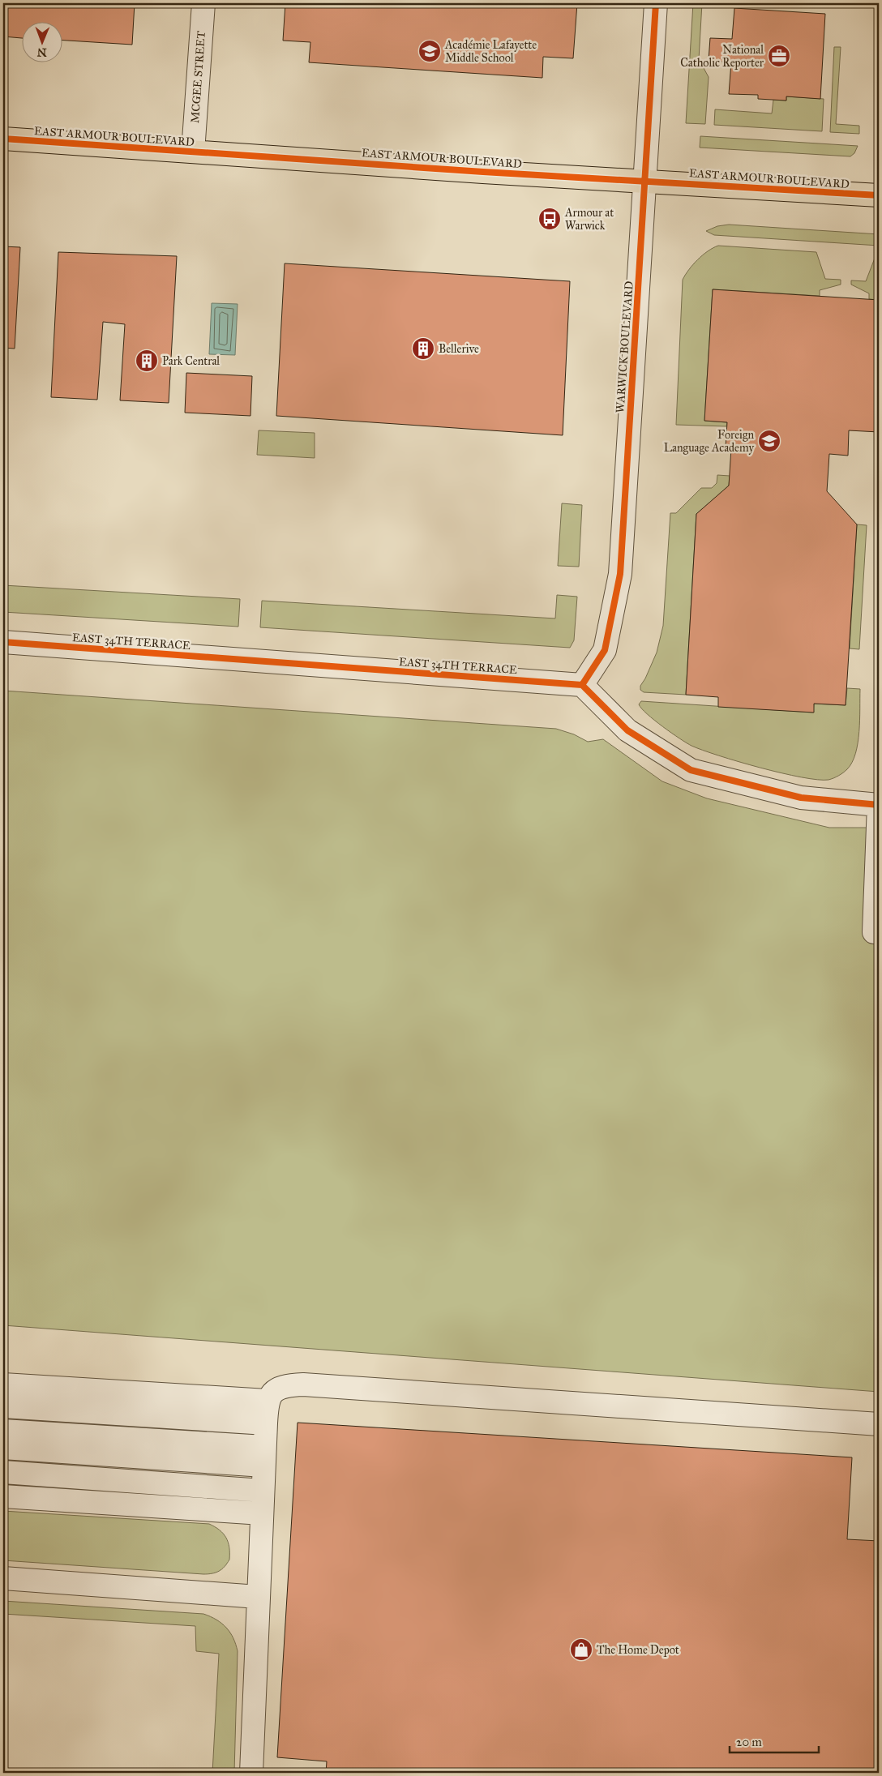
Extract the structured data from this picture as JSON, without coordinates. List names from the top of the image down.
{
  "streets": {
    "main road": ["EAST ARMOUR BOULEVARD"],
    "street": ["MCGEE STREET", "WARWICK BOULEVARD", "EAST 34TH TERRACE"]
  },
  "crossings": [
    ["MCGEE STREET", "EAST ARMOUR BOULEVARD"],
    ["EAST ARMOUR BOULEVARD", "WARWICK BOULEVARD"],
    ["WARWICK BOULEVARD", "EAST 34TH TERRACE"]
  ],
  "places": {
    "school or university": ["Académie Lafayette Middle School", "Foreign Language Academy"],
    "office": ["National Catholic Reporter"],
    "bus stop": ["Armour at Warwick"],
    "building": ["Bellerive", "Park Central"],
    "shop": ["The Home Depot"]
  },
  "scale_bar": "20 m",
  "north": "bottom"
}
